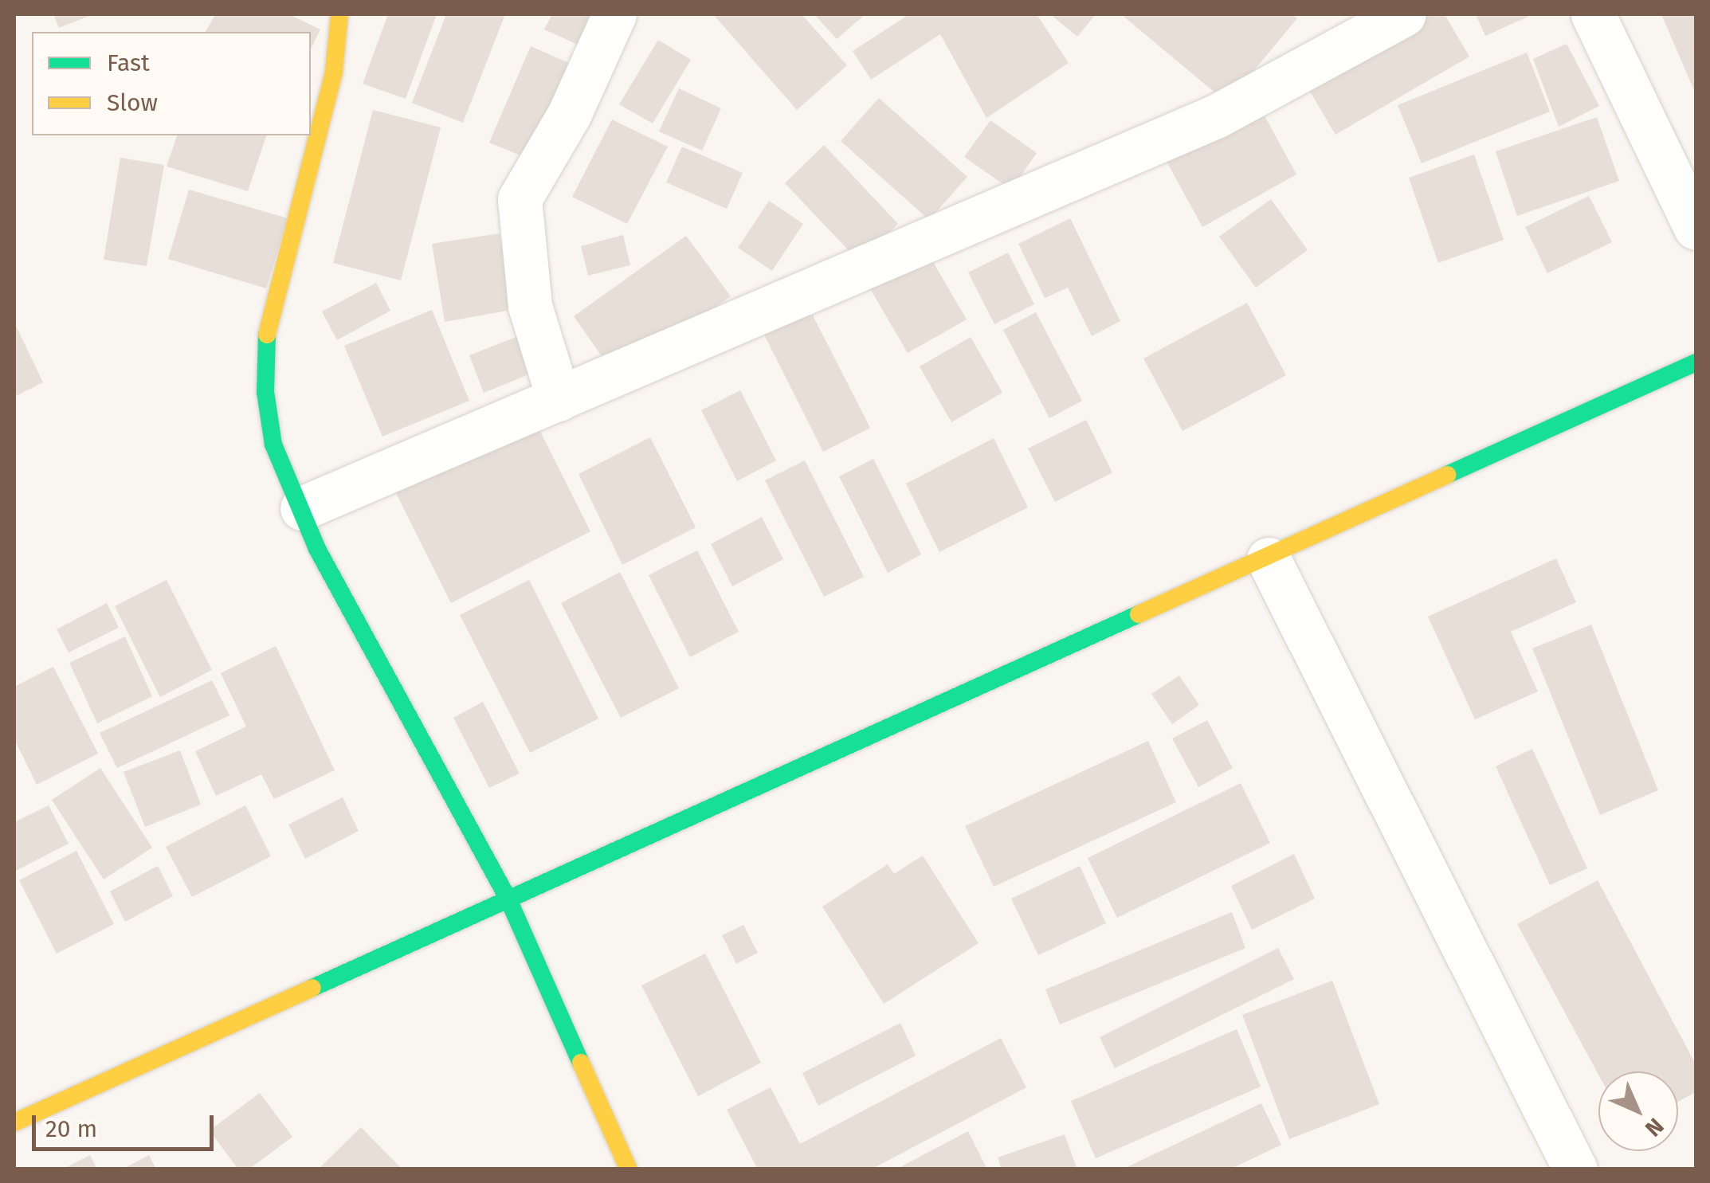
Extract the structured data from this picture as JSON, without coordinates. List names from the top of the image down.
{
  "legend": ["Fast", "Slow"],
  "scale_bar": "20 m",
  "north": "bottom right"
}
